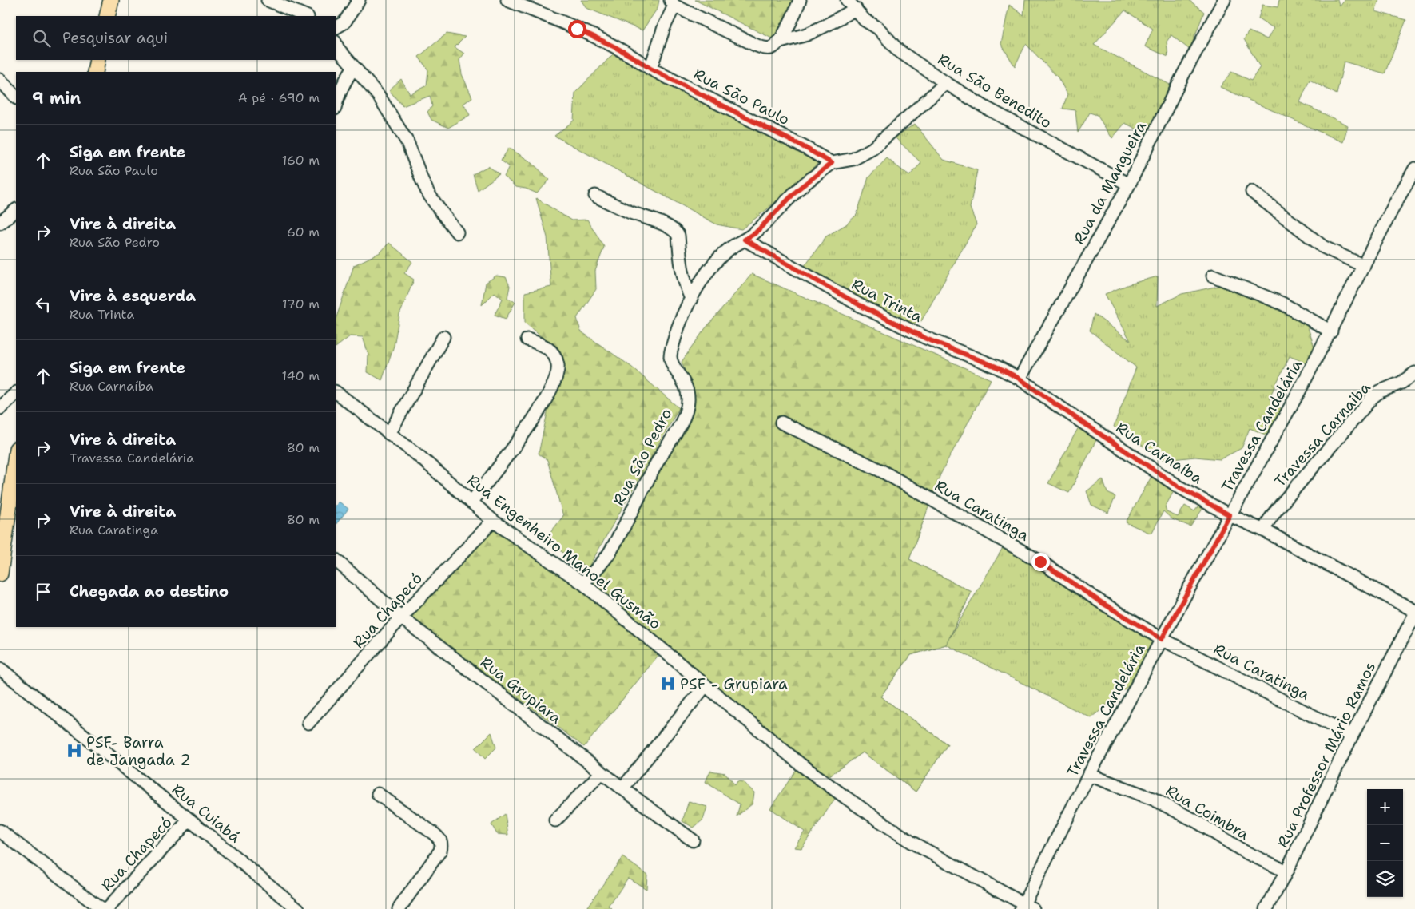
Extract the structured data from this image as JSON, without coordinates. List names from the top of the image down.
{
  "streets": {
    "street": [
      "Rua São Benedito",
      "Rua São Paulo",
      "Rua da Mangueira",
      "Rua Trinta",
      "Travessa Candelária",
      "Travessa Carnaiba",
      "Rua Carnaíba",
      "Rua São Pedro",
      "Rua Caratinga",
      "Rua Engenheiro Manoel Gusmão",
      "Rua Chapecó",
      "Rua Grupiara",
      "Rua Professor Mário Ramos",
      "Rua Coimbra",
      "Rua Cuiabá"
    ]
  },
  "crossings": [
    ["Rua São Benedito", "Rua da Mangueira"],
    ["Rua São Paulo", "Rua São Pedro"],
    ["Rua da Mangueira", "Rua Trinta"],
    ["Rua da Mangueira", "Rua Carnaíba"],
    ["Rua Trinta", "Rua Carnaíba"],
    ["Rua Trinta", "Rua São Pedro"],
    ["Travessa Candelária", "Rua Carnaíba"],
    ["Travessa Candelária", "Rua Caratinga"],
    ["Travessa Candelária", "Rua Engenheiro Manoel Gusmão"],
    ["Travessa Candelária", "Rua Coimbra"],
    ["Travessa Carnaiba", "Rua Carnaíba"],
    ["Rua São Pedro", "Rua Engenheiro Manoel Gusmão"],
    ["Rua Caratinga", "Rua Professor Mário Ramos"],
    ["Rua Engenheiro Manoel Gusmão", "Rua Chapecó"],
    ["Rua Chapecó", "Rua Grupiara"],
    ["Rua Chapecó", "Rua Cuiabá"],
    ["Rua Professor Mário Ramos", "Rua Coimbra"]
  ],
  "places": {
    "hospital": ["PSF - Grupiara", "PSF- Barra de Jangada 2"]
  },
  "page": {
    "search": "Pesquisar aqui",
    "heading": ["9 min", "A pé · 690 m"],
    "list": [
      ["Siga em frente", "Rua São Paulo", "160 m"],
      ["Vire à direita", "Rua São Pedro", "60 m"],
      ["Vire à esquerda", "Rua Trinta", "170 m"],
      ["Siga em frente", "Rua Carnaíba", "140 m"],
      ["Vire à direita", "Travessa Candelária", "80 m"],
      ["Vire à direita", "Rua Caratinga", "80 m"],
      "Chegada ao destino"
    ],
    "map_buttons": ["+", "−"]
  }
}
